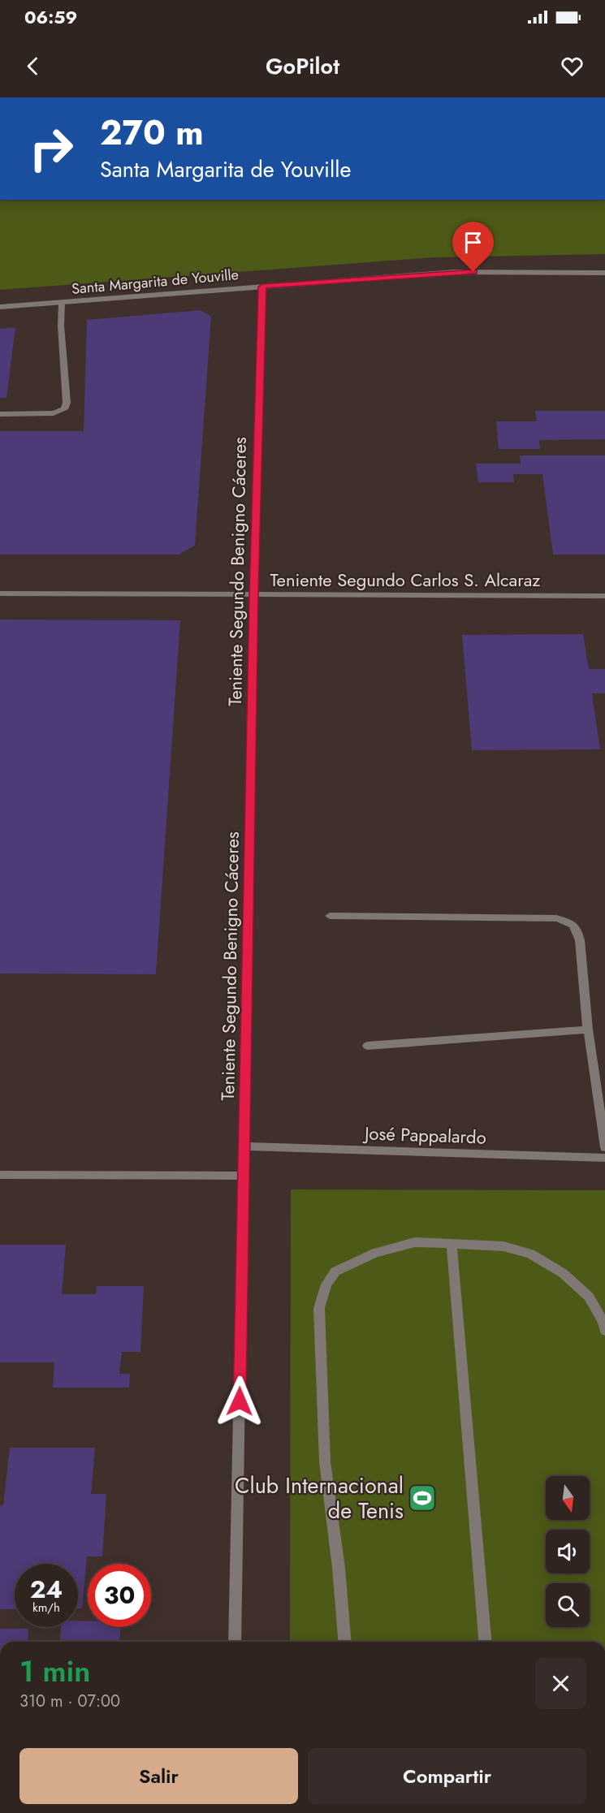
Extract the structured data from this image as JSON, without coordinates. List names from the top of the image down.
{
  "streets": {
    "street": [
      "Santa Margarita de Youville",
      "Teniente Segundo Benigno Cáceres",
      "Teniente Segundo Carlos S. Alcaraz",
      "José Pappalardo"
    ]
  },
  "crossings": [
    ["Santa Margarita de Youville", "Teniente Segundo Benigno Cáceres"],
    ["Teniente Segundo Benigno Cáceres", "Teniente Segundo Carlos S. Alcaraz"],
    ["Teniente Segundo Benigno Cáceres", "José Pappalardo"]
  ],
  "places": {
    "sports": ["Club Internacional de Tenis"]
  },
  "north": "bottom",
  "page": {
    "status": "06:59",
    "header": "GoPilot",
    "turn": ["270 m", "Santa Margarita de Youville"],
    "speed": "24 km/h",
    "limit": "30",
    "heading": ["1 min", "310 m · 07:00"],
    "buttons": ["Salir", "Compartir"]
  }
}
